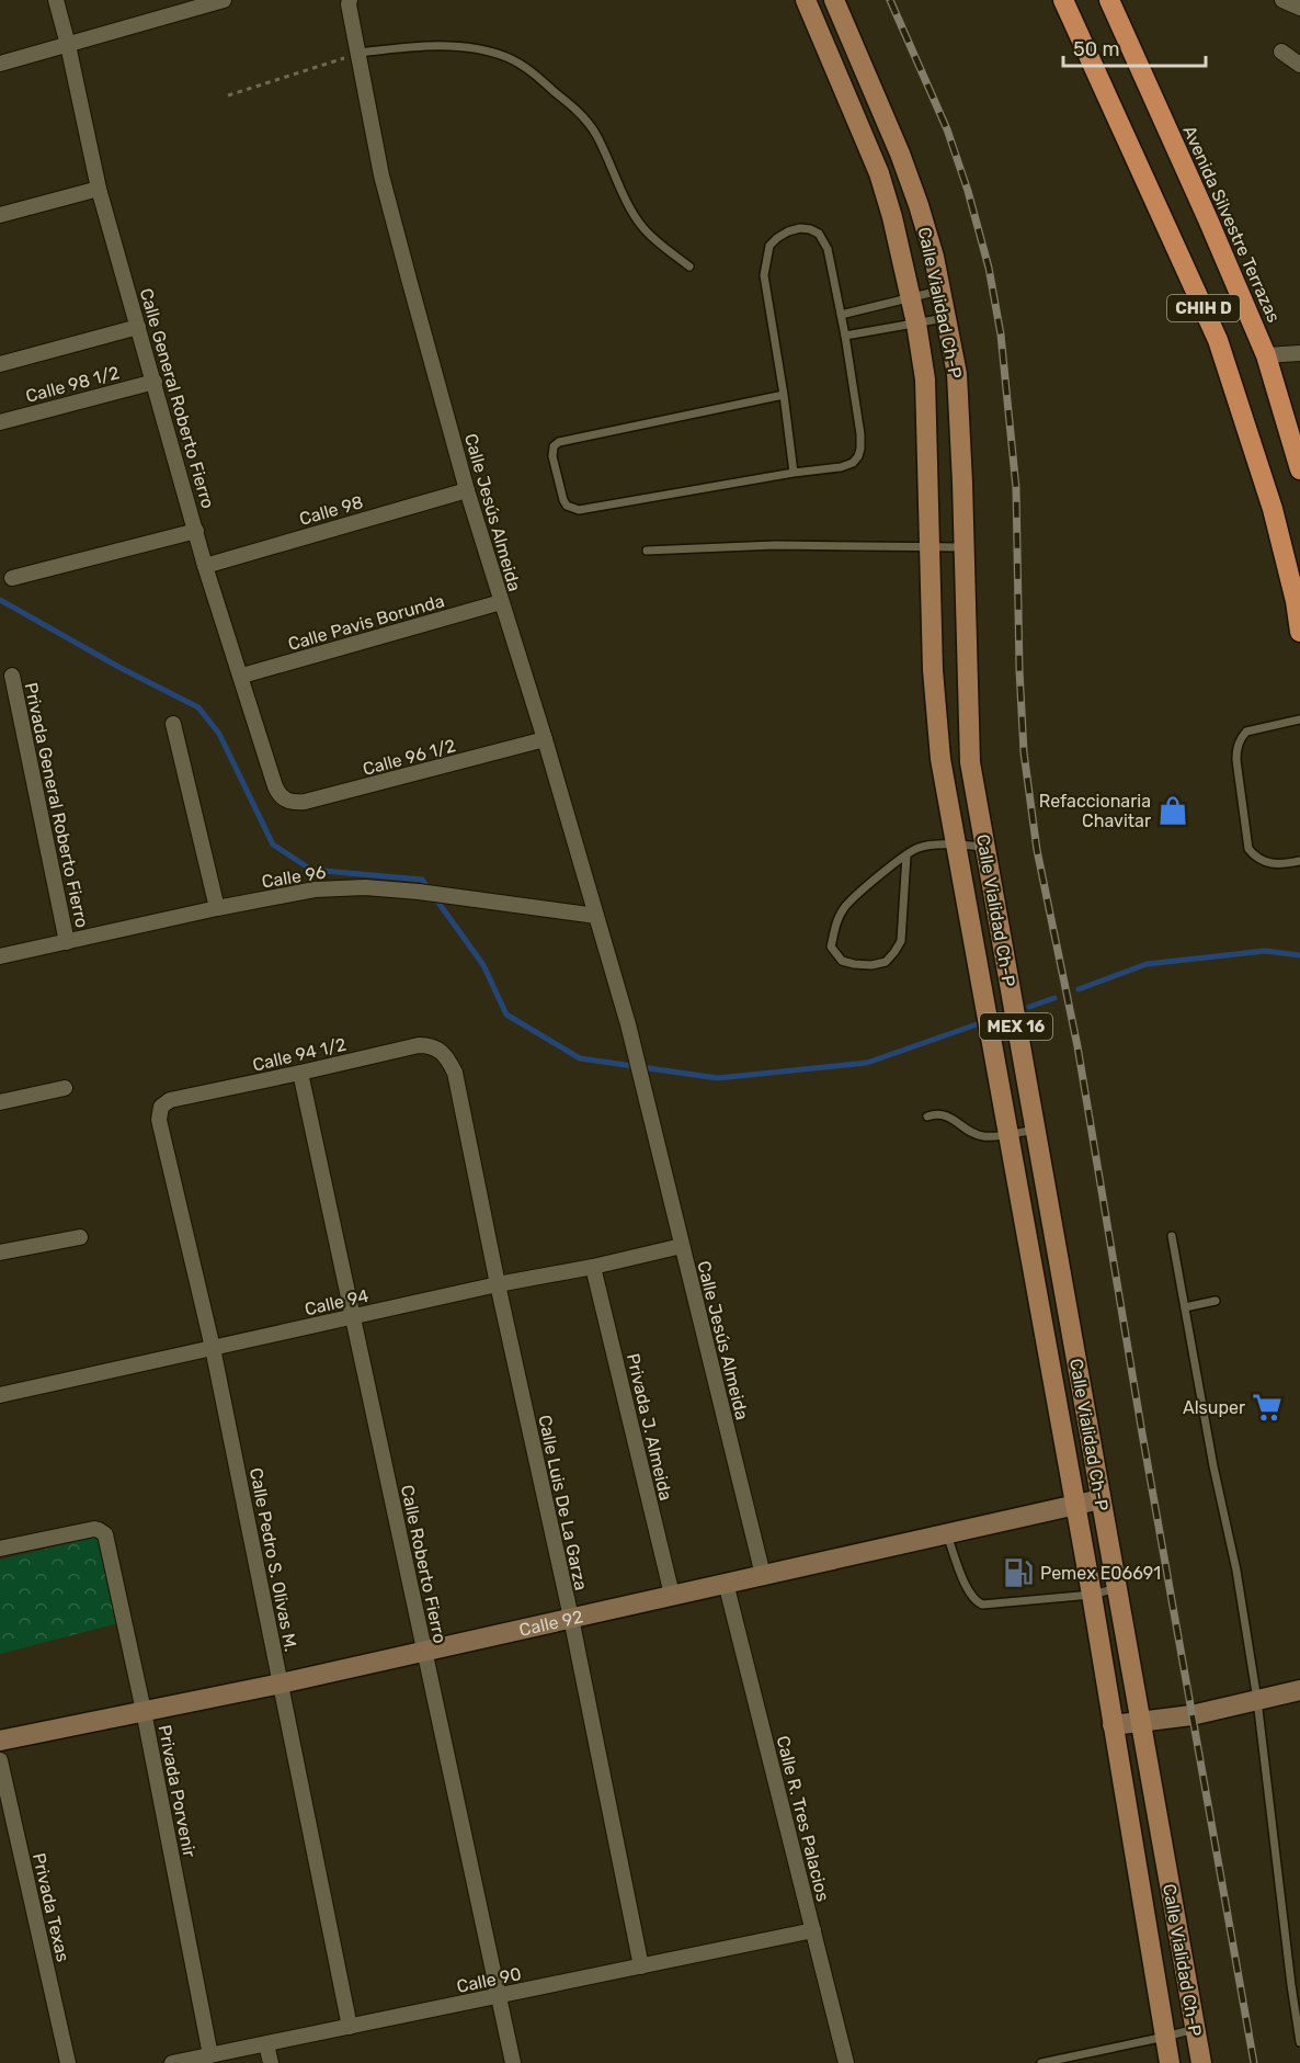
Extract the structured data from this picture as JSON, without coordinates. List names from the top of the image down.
{
  "streets": {
    "highway": ["Avenida Silvestre Terrazas", "CHIH D"],
    "main road": ["Calle Vialidad Ch-P", "MEX 16"],
    "street": [
      "Calle 98 1/2",
      "Calle General Roberto Fierro",
      "Calle 98",
      "Calle Jesús Almeida",
      "Calle Pavis Borunda",
      "Calle 96 1/2",
      "Privada General Roberto Fierro",
      "Calle 96",
      "Calle 94 1/2",
      "Calle 94",
      "Privada J. Almeida",
      "Calle Luis De La Garza",
      "Calle Pedro S. Olivas M.",
      "Calle Roberto Fierro",
      "Calle 92",
      "Privada Porvenir",
      "Calle R. Tres Palacios",
      "Privada Texas",
      "Calle 90"
    ]
  },
  "crossings": [
    ["Calle Vialidad Ch-P", "Calle 92"],
    ["Calle 98 1/2", "Calle General Roberto Fierro"],
    ["Calle General Roberto Fierro", "Calle 98"],
    ["Calle General Roberto Fierro", "Calle Pavis Borunda"],
    ["Calle General Roberto Fierro", "Calle 96 1/2"],
    ["Calle 98", "Calle Jesús Almeida"],
    ["Calle Jesús Almeida", "Calle Pavis Borunda"],
    ["Calle Jesús Almeida", "Calle 96 1/2"],
    ["Calle Jesús Almeida", "Calle 96"],
    ["Calle Jesús Almeida", "Calle 94"],
    ["Calle Jesús Almeida", "Calle 92"],
    ["Privada General Roberto Fierro", "Calle 96"],
    ["Calle 94 1/2", "Calle Luis De La Garza"],
    ["Calle 94 1/2", "Calle Pedro S. Olivas M."],
    ["Calle 94 1/2", "Calle Roberto Fierro"],
    ["Calle 94", "Privada J. Almeida"],
    ["Calle 94", "Calle Luis De La Garza"],
    ["Calle 94", "Calle Pedro S. Olivas M."],
    ["Calle 94", "Calle Roberto Fierro"],
    ["Privada J. Almeida", "Calle 92"],
    ["Calle Luis De La Garza", "Calle 92"],
    ["Calle Luis De La Garza", "Calle 90"],
    ["Calle Pedro S. Olivas M.", "Calle 92"],
    ["Calle Pedro S. Olivas M.", "Calle 90"],
    ["Calle Roberto Fierro", "Calle 92"],
    ["Calle Roberto Fierro", "Calle 90"],
    ["Calle 92", "Privada Porvenir"],
    ["Calle 92", "Calle R. Tres Palacios"],
    ["Privada Porvenir", "Calle 90"],
    ["Calle R. Tres Palacios", "Calle 90"]
  ],
  "places": {
    "shop": ["Refaccionaria Chavitar"],
    "supermarket": ["Alsuper"],
    "fuel station": ["Pemex E06691"]
  },
  "scale_bar": "50 m"
}
